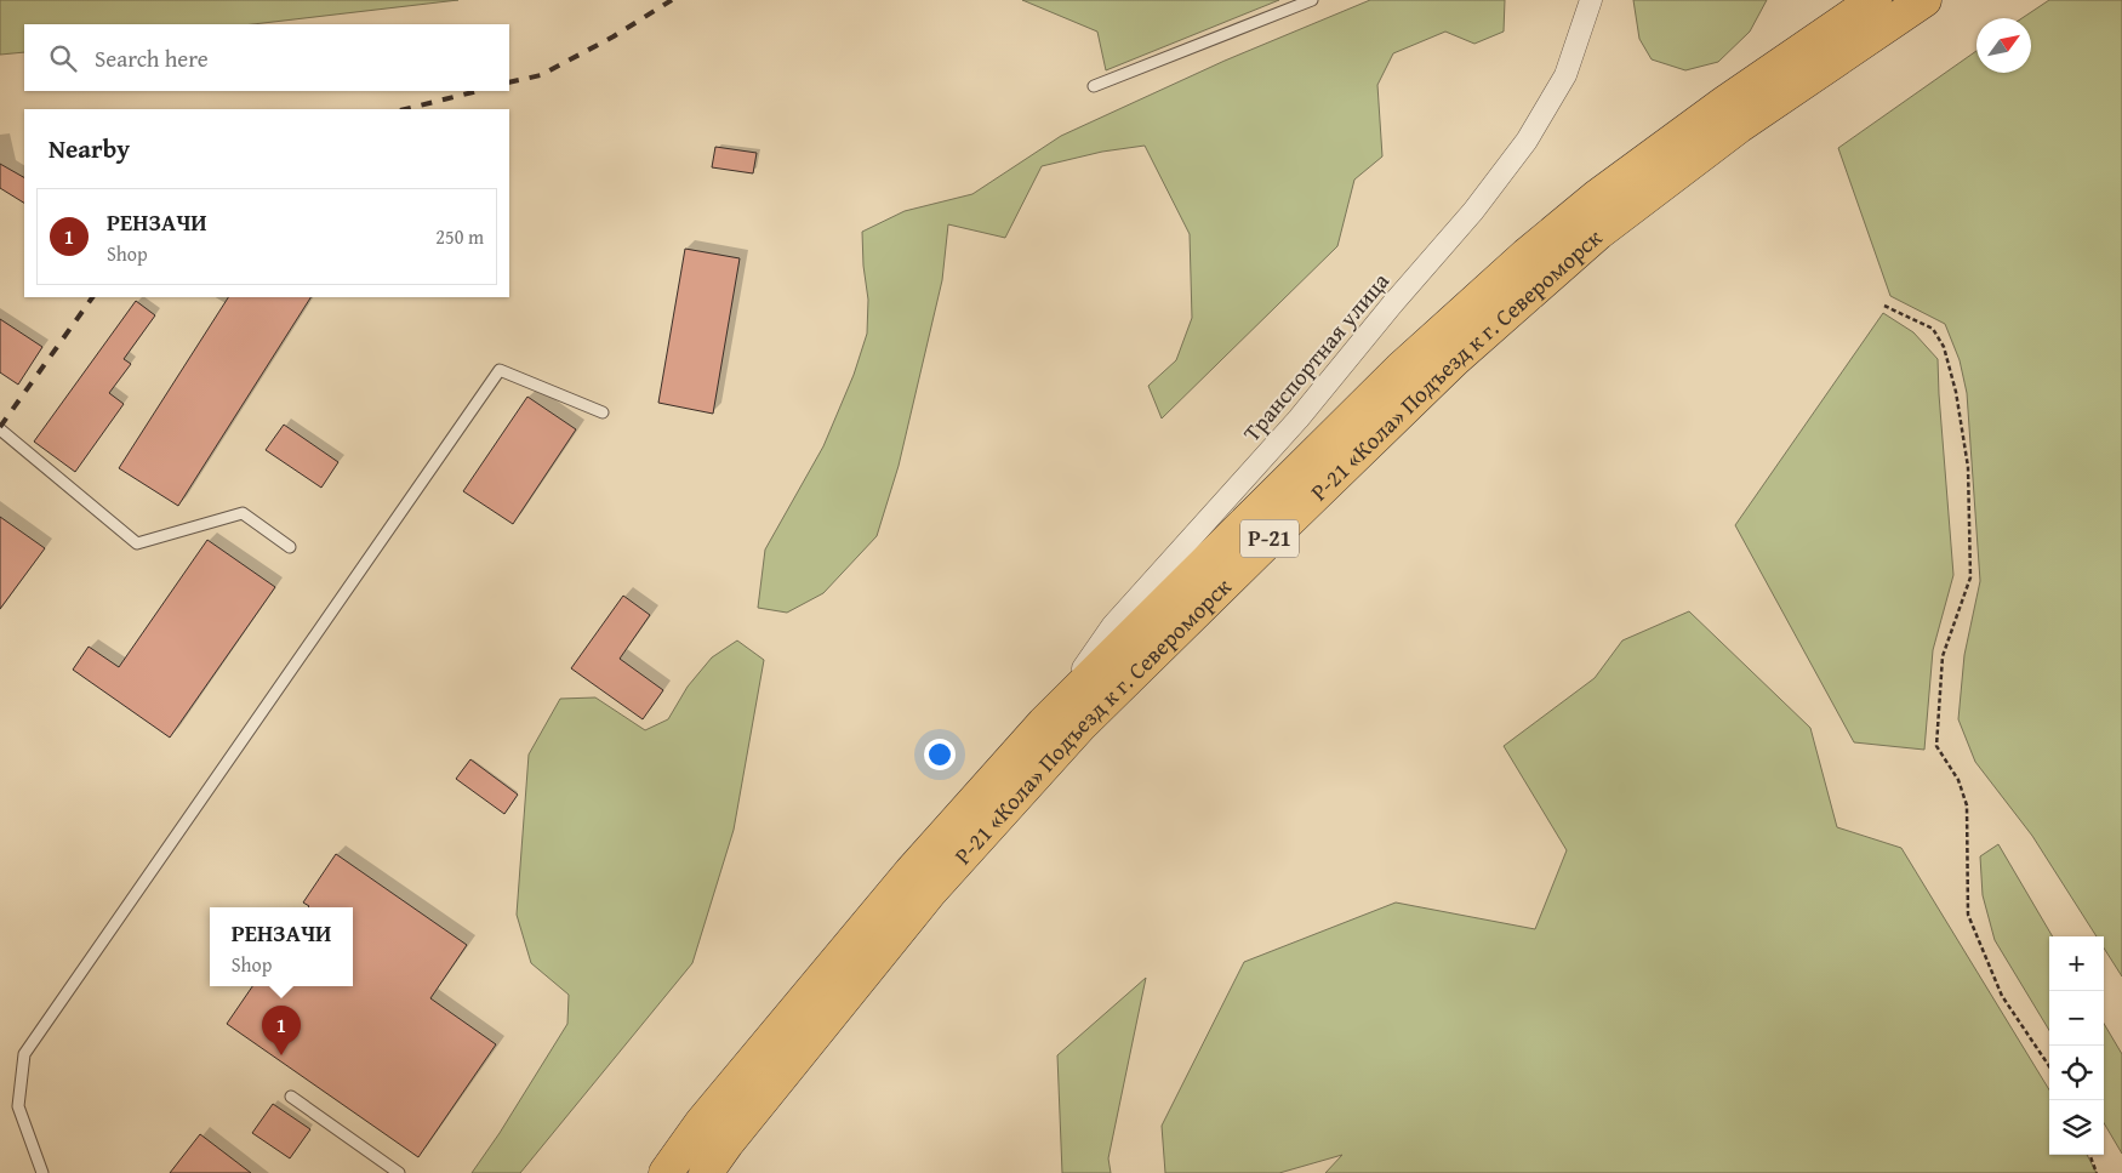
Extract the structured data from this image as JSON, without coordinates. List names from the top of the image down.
{
  "streets": {
    "main road": ["Р-21 «Кола» Подъезд к г. Североморск", "Р-21"],
    "street": ["Транспортная улица"]
  },
  "crossings": [
    ["Транспортная улица", "Р-21 «Кола» Подъезд к г. Североморск"]
  ],
  "north": "top right",
  "page": {
    "search": "Search here",
    "heading": "Nearby",
    "list": [
      {
        "mark": "1",
        "name": "РЕНЗАЧИ",
        "note": "Shop",
        "value": "250 m"
      }
    ],
    "popup": ["РЕНЗАЧИ", "Shop"],
    "map_buttons": ["+", "−"],
    "pins": "1"
  }
}
